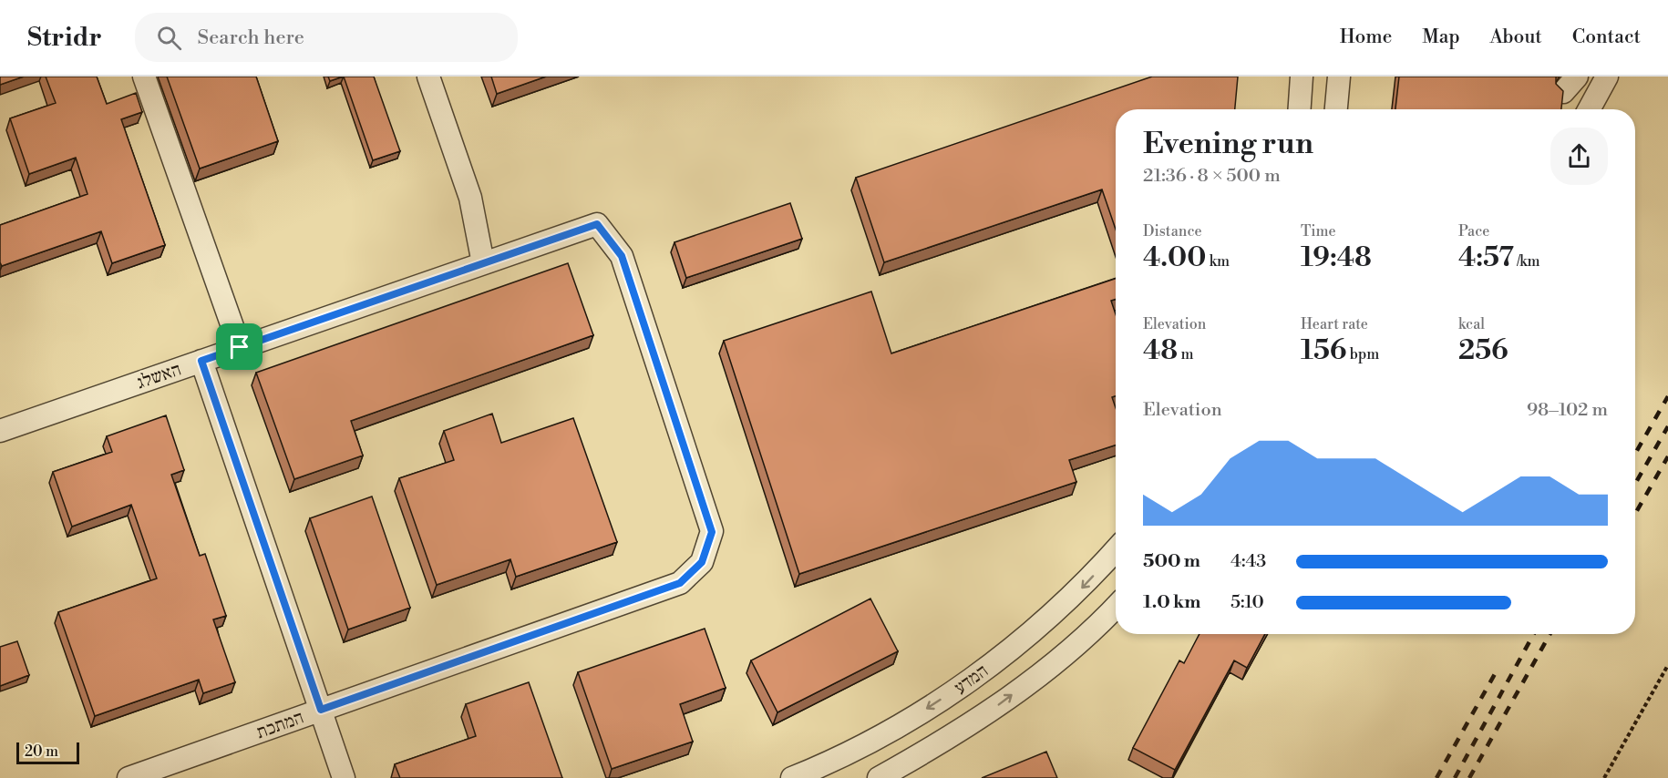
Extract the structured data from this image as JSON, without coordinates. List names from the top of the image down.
{
  "streets": {
    "street": ["האשלג", "המדע", "המתכת"]
  },
  "crossings": [
    ["האשלג", "המתכת"]
  ],
  "scale_bar": "20 m",
  "page": {
    "header": "Stridr",
    "search": "Search here",
    "nav": [
      "Home",
      "Map",
      "About",
      "Contact"
    ],
    "heading": ["Evening run", "21:36 · 8 × 500 m"],
    "stats": [
      ["Distance", "4.00 km"],
      ["Time", "19:48"],
      ["Pace", "4:57 /km"],
      ["Elevation", "48 m"],
      ["Heart rate", "156 bpm"],
      ["kcal", "256"]
    ],
    "chart": ["Elevation", "98–102 m"],
    "list": [
      {
        "name": "500 m",
        "note": "4:43"
      },
      {
        "name": "1.0 km",
        "note": "5:10"
      }
    ],
    "scale": "20 m"
  }
}
